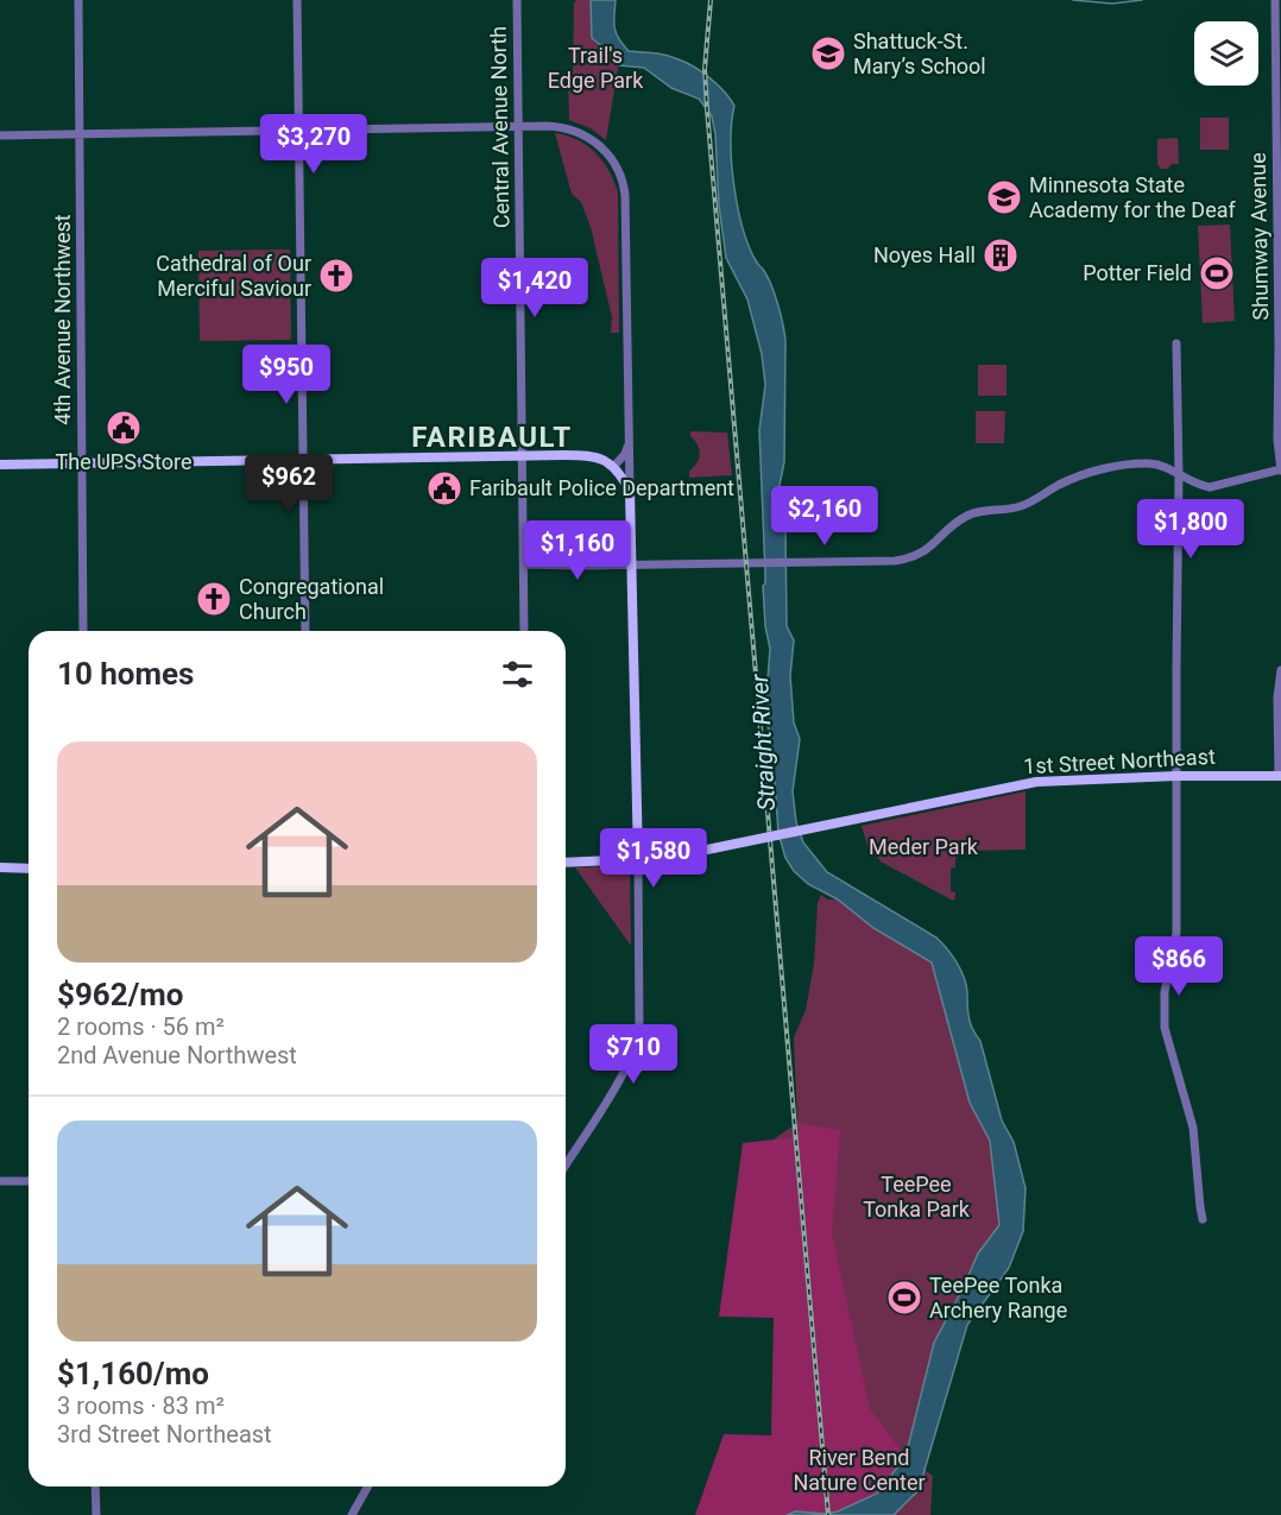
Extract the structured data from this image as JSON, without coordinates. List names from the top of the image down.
{
  "streets": {
    "main road": ["1st Street Northeast"],
    "street": ["Central Avenue North", "Shumway Avenue", "4th Avenue Northwest"]
  },
  "districts": ["FARIBAULT"],
  "water": ["Straight River"],
  "parks": [
    "Trail's Edge Park",
    "Meder Park",
    "TeePee Tonka Park",
    "River Bend Nature Center"
  ],
  "places": {
    "school or university": ["Shattuck-St. Mary’s School", "Minnesota State Academy for the Deaf"],
    "building": ["Noyes Hall"],
    "sports": ["Potter Field", "TeePee Tonka Archery Range"],
    "church": ["Cathedral of Our Merciful Saviour", "Congregational Church"],
    "public building": ["The UPS Store", "Faribault Police Department"]
  },
  "page": {
    "price": [
      "$3,270",
      "$1,420",
      "$950",
      "$962",
      "$2,160",
      "$1,800",
      "$1,160",
      "$1,580",
      "$866",
      "$710"
    ],
    "heading": "10 homes",
    "list": [
      {
        "name": "$962/mo",
        "note": "2 rooms · 56 m² · 2nd Avenue Northwest"
      },
      {
        "name": "$1,160/mo",
        "note": "3 rooms · 83 m² · 3rd Street Northeast"
      }
    ]
  }
}
